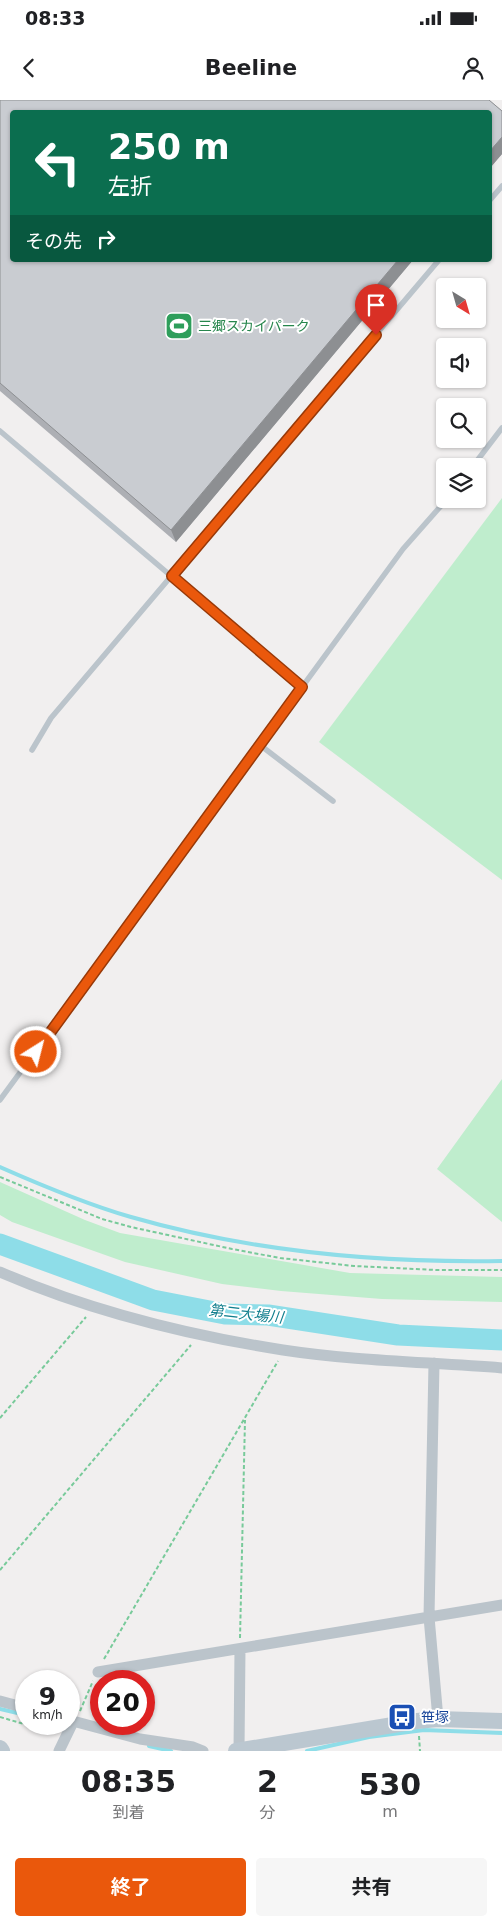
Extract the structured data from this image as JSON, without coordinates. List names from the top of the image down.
{
  "water": ["第二大場川"],
  "places": {
    "sports": ["三郷スカイパーク"],
    "bus stop": ["笹塚"]
  },
  "north": "bottom right",
  "page": {
    "status": "08:33",
    "header": "Beeline",
    "turn": ["250 m", "左折"],
    "then": "その先",
    "speed": "9 km/h",
    "limit": "20",
    "eta": [
      "08:35",
      "到着",
      "2",
      "分",
      "530",
      "m"
    ],
    "buttons": ["終了", "共有"]
  }
}
